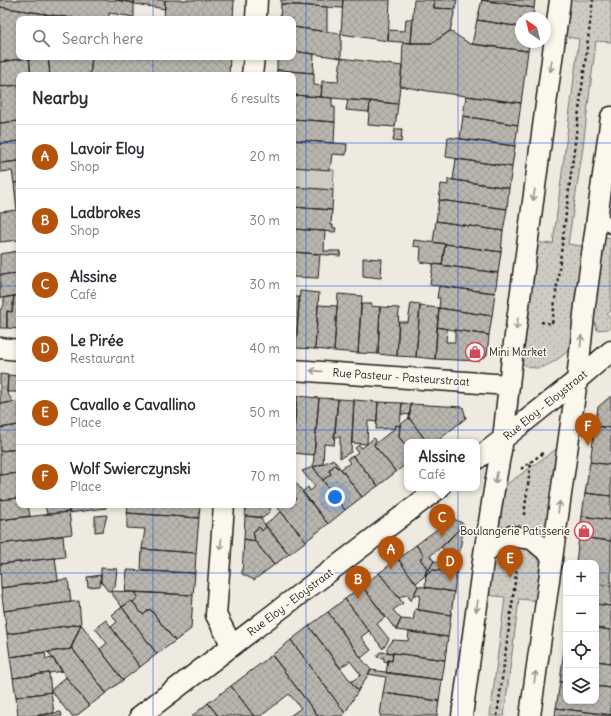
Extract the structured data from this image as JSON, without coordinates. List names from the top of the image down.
{
  "streets": {
    "street": ["Rue Pasteur - Pasteurstraat", "Rue Eloy - Eloystraat"]
  },
  "one_way": ["Rue Pasteur - Pasteurstraat"],
  "places": {
    "shop": ["Mini Market", "Boulangerie Patisserie"]
  },
  "north": "top left",
  "page": {
    "search": "Search here",
    "heading": ["Nearby", "6 results"],
    "list": [
      {
        "mark": "A",
        "name": "Lavoir Eloy",
        "note": "Shop",
        "value": "20 m"
      },
      {
        "mark": "B",
        "name": "Ladbrokes",
        "note": "Shop",
        "value": "30 m"
      },
      {
        "mark": "C",
        "name": "Alssine",
        "note": "Café",
        "value": "30 m"
      },
      {
        "mark": "D",
        "name": "Le Pirée",
        "note": "Restaurant",
        "value": "40 m"
      },
      {
        "mark": "E",
        "name": "Cavallo e Cavallino",
        "note": "Place",
        "value": "50 m"
      },
      {
        "mark": "F",
        "name": "Wolf Swierczynski",
        "note": "Place",
        "value": "70 m"
      }
    ],
    "pins": [
      "F",
      "C",
      "A",
      "E",
      "D",
      "B"
    ],
    "popup": ["Alssine", "Café"],
    "map_buttons": ["+", "−"]
  }
}
